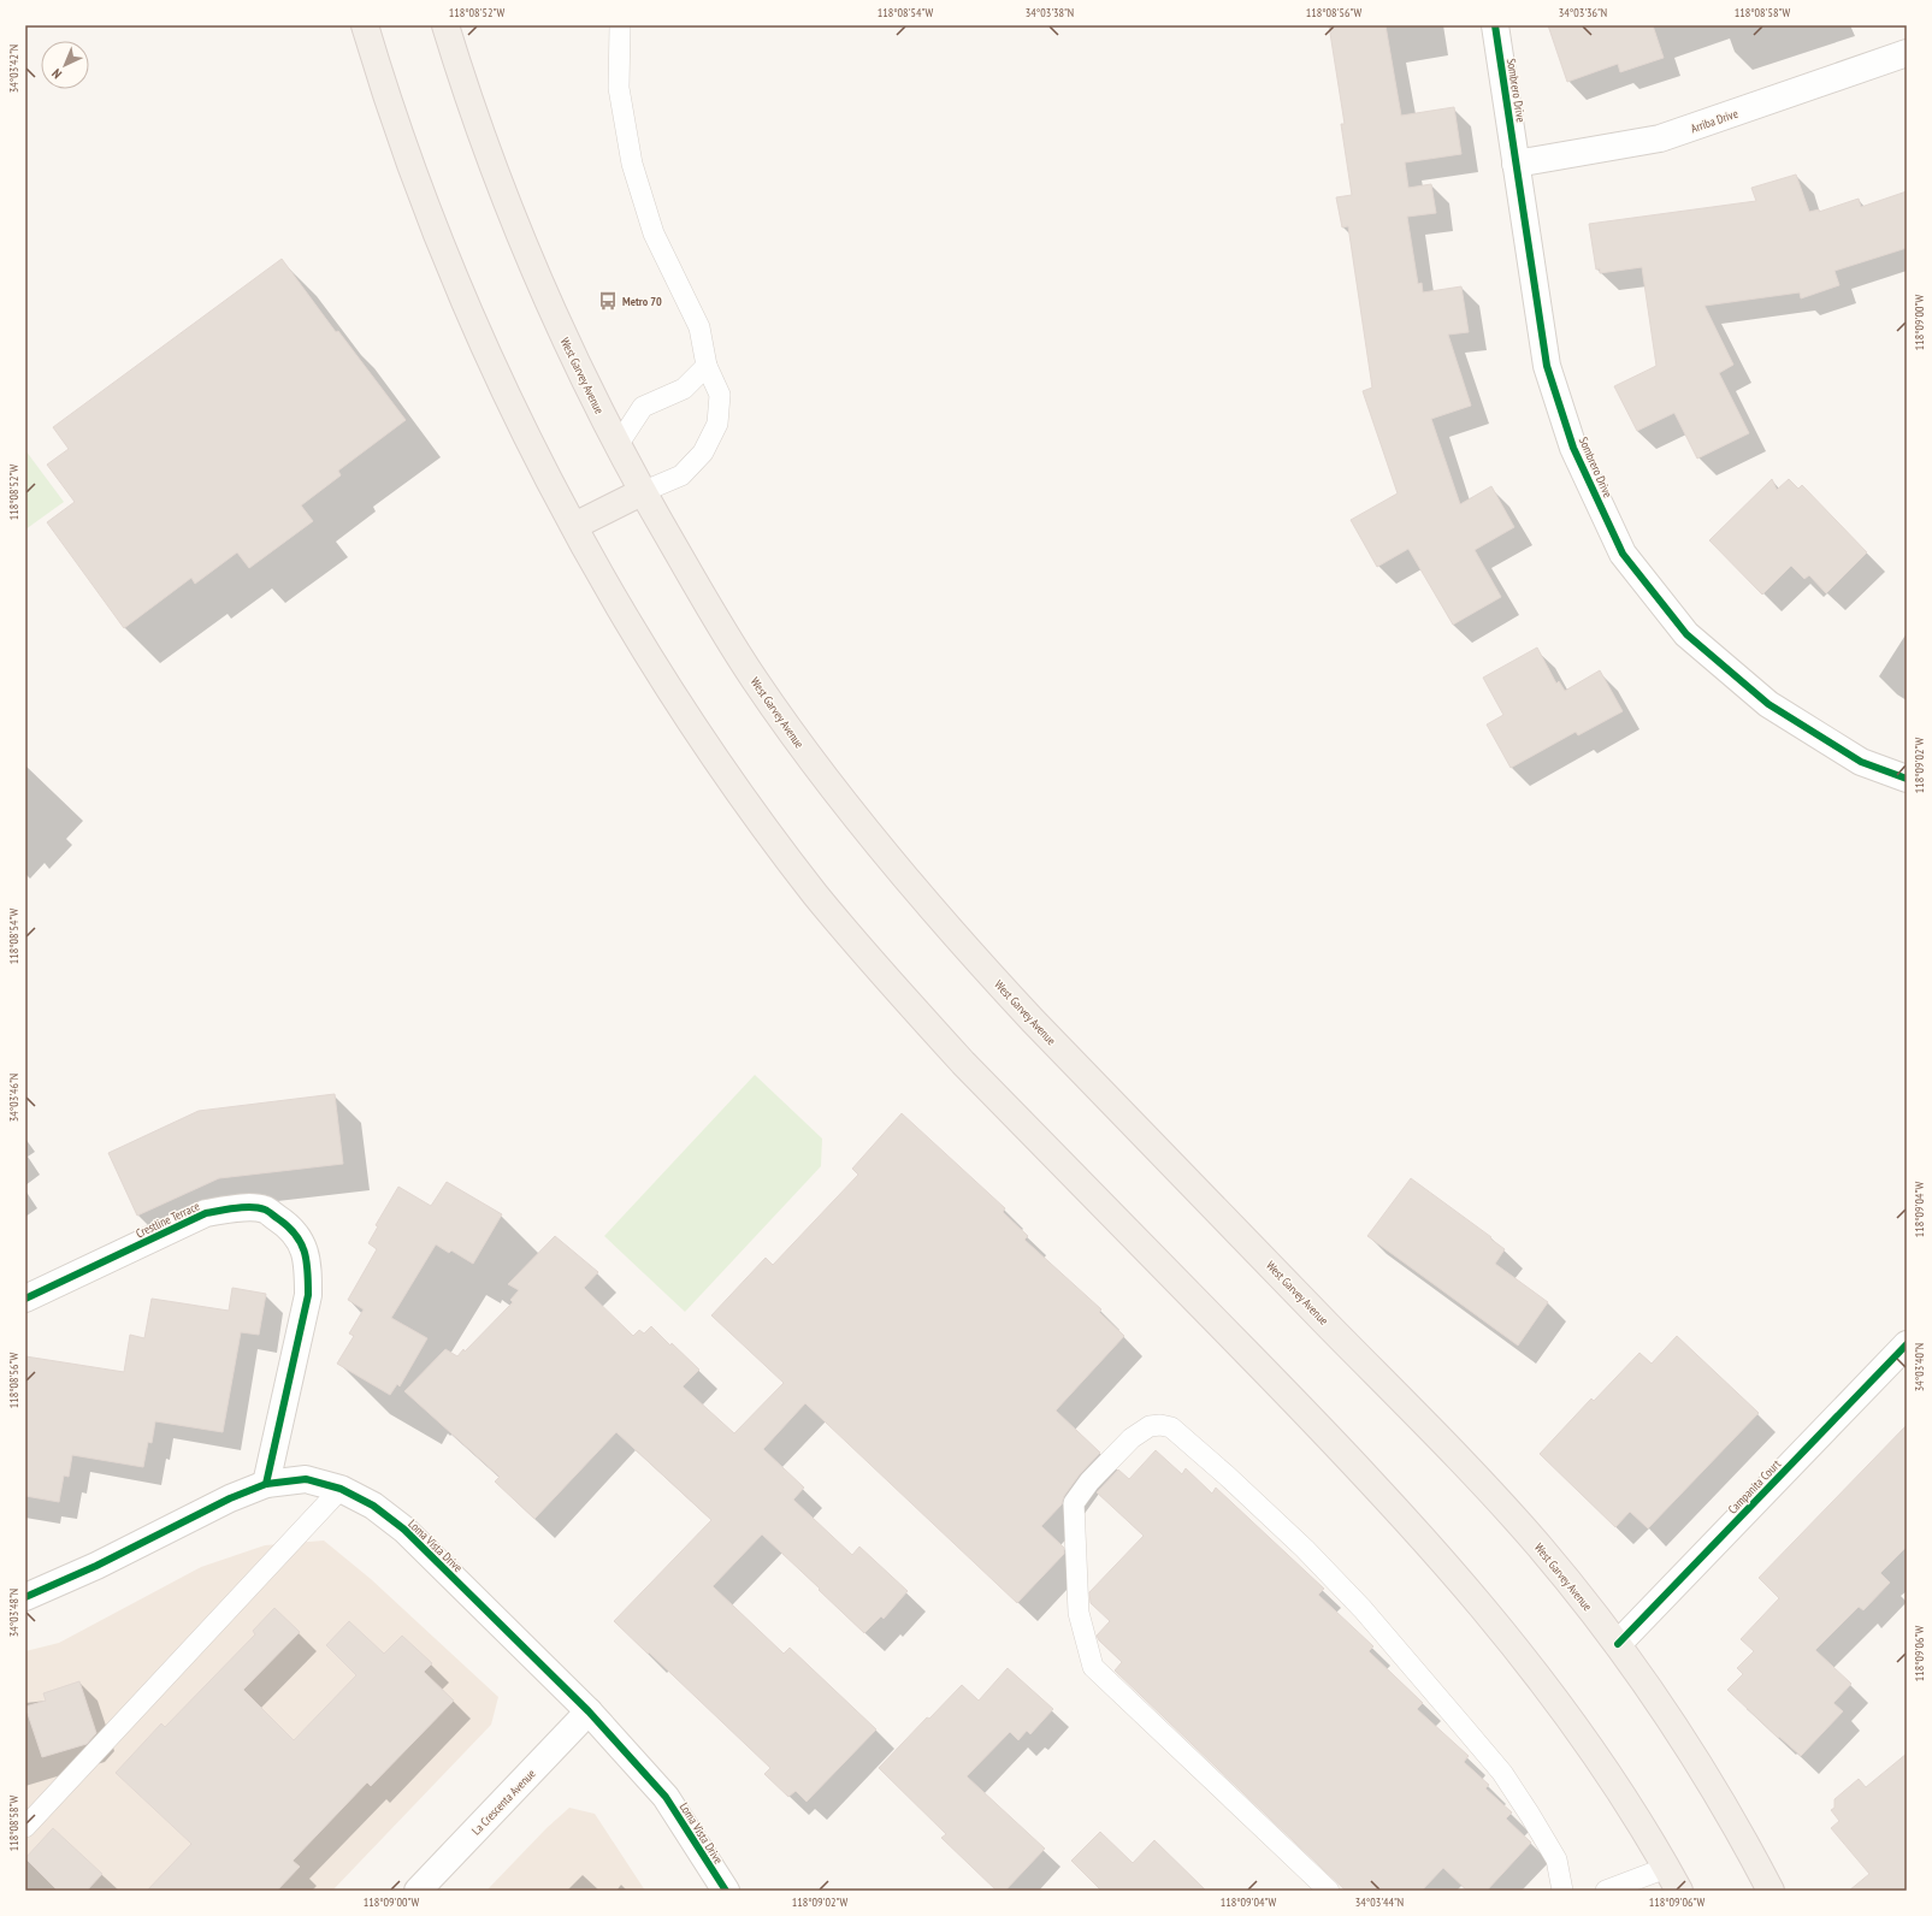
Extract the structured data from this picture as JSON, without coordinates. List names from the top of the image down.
{
  "streets": {
    "main road": ["West Garvey Avenue"],
    "street": [
      "Sombrero Drive",
      "Arriba Drive",
      "Crestline Terrace",
      "Campanita Court",
      "Loma Vista Drive",
      "La Crescenta Avenue"
    ]
  },
  "crossings": [
    ["Sombrero Drive", "Arriba Drive"],
    ["West Garvey Avenue", "Campanita Court"],
    ["Crestline Terrace", "Loma Vista Drive"],
    ["Loma Vista Drive", "La Crescenta Avenue"]
  ],
  "places": {
    "bus stop": ["Metro 70"]
  },
  "north": "bottom left",
  "coordinates": [
    "118°08'52\"W",
    "118°08'54\"W",
    "34°03'38\"N",
    "118°08'56\"W",
    "34°03'36\"N",
    "118°08'58\"W",
    "34°03'42\"N",
    "118°09'00\"W",
    "118°09'02\"W",
    "34°03'46\"N",
    "118°09'04\"W",
    "34°03'40\"N",
    "34°03'48\"N",
    "118°09'06\"W",
    "34°03'44\"N"
  ]
}
